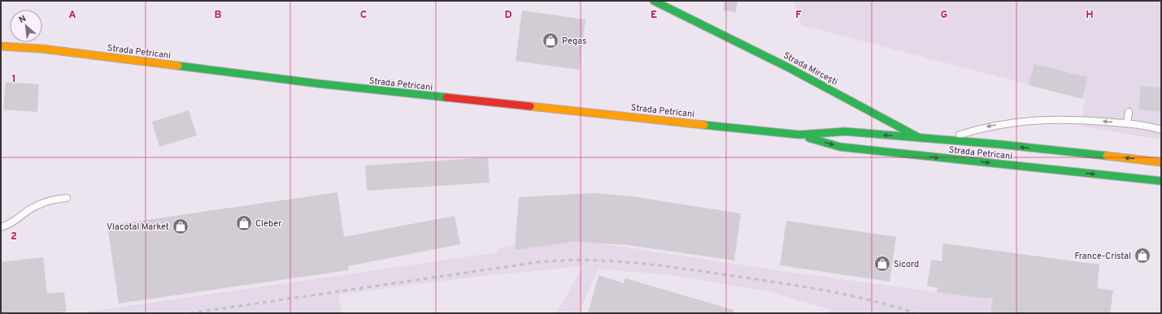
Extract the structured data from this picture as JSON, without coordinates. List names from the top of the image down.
{
  "streets": {
    "main road": ["Strada Petricani", "Strada Mircești"]
  },
  "crossings": [
    ["Strada Petricani", "Strada Mircești"]
  ],
  "places": {
    "shop": [
      "Pegas",
      "Cleber",
      "Vlacotal Market",
      "France-Cristal",
      "Sicord"
    ]
  },
  "north": "top left",
  "grid": {
    "columns": [
      "A",
      "B",
      "C",
      "D",
      "E",
      "F",
      "G",
      "H"
    ],
    "rows": ["1", "2"]
  }
}
